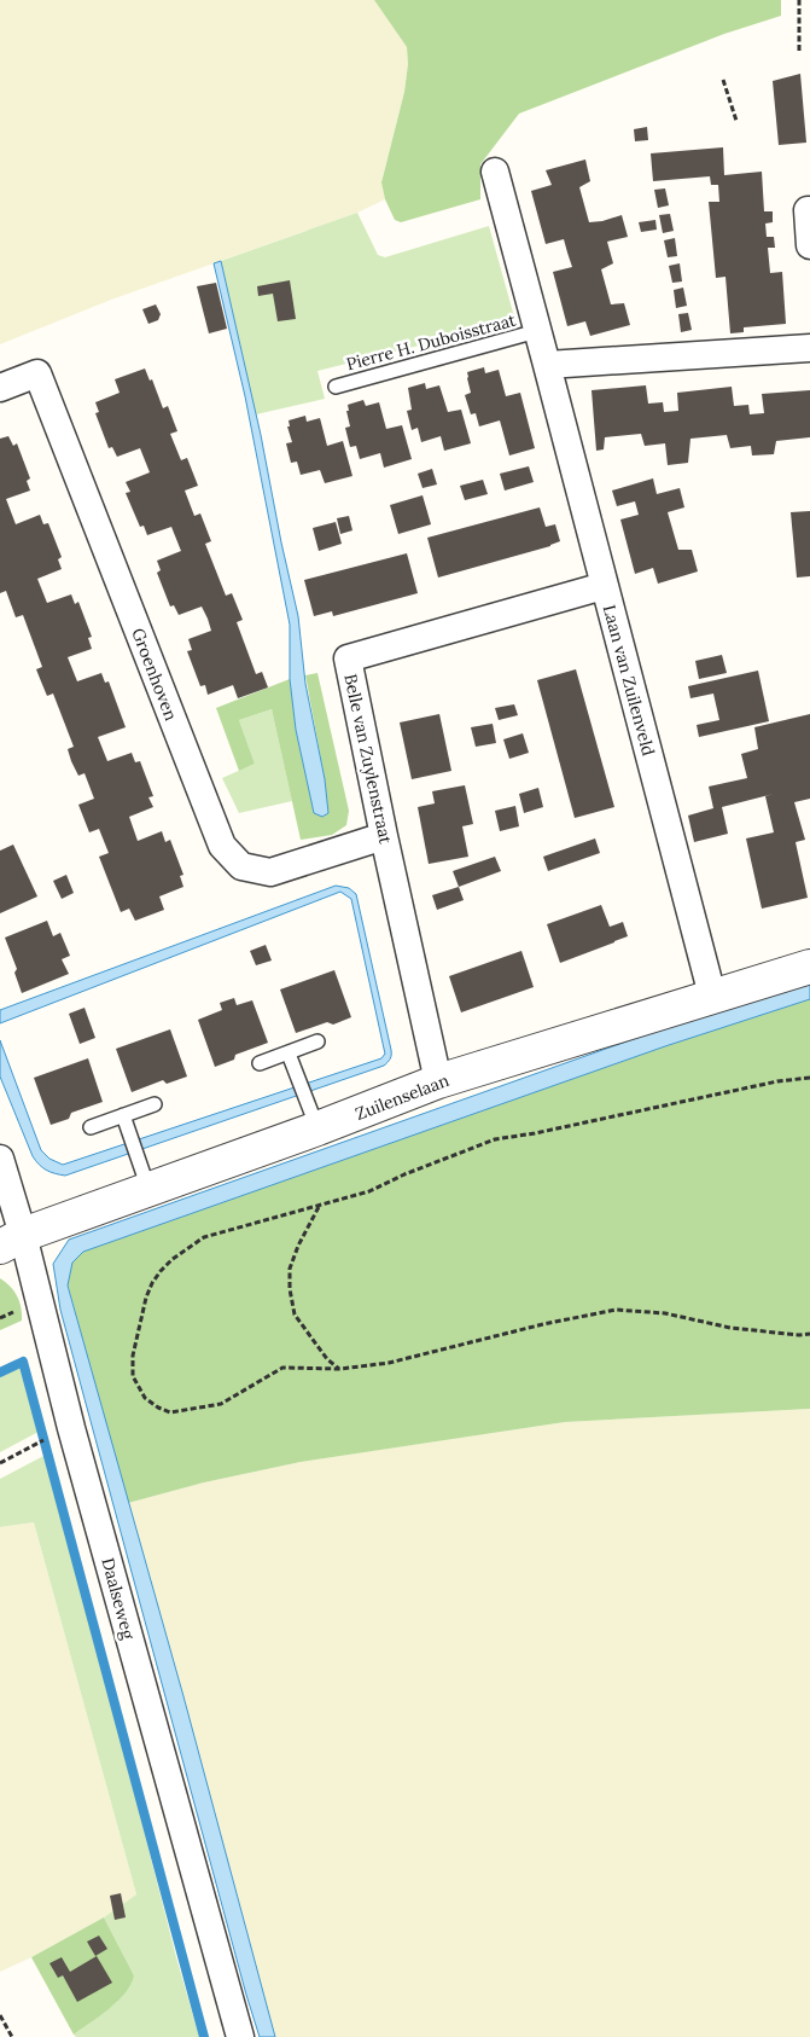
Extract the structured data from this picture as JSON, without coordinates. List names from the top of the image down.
{
  "streets": {
    "street": [
      "Groenhoven",
      "Laan van Zuilenveld",
      "Belle van Zuylenstraat",
      "Zuilenselaan",
      "Daalseweg"
    ],
    "lane": ["Pierre H. Duboisstraat"]
  },
  "crossings": [
    ["Pierre H. Duboisstraat", "Laan van Zuilenveld"],
    ["Groenhoven", "Belle van Zuylenstraat"],
    ["Laan van Zuilenveld", "Belle van Zuylenstraat"],
    ["Laan van Zuilenveld", "Zuilenselaan"],
    ["Belle van Zuylenstraat", "Zuilenselaan"],
    ["Zuilenselaan", "Daalseweg"]
  ]
}
